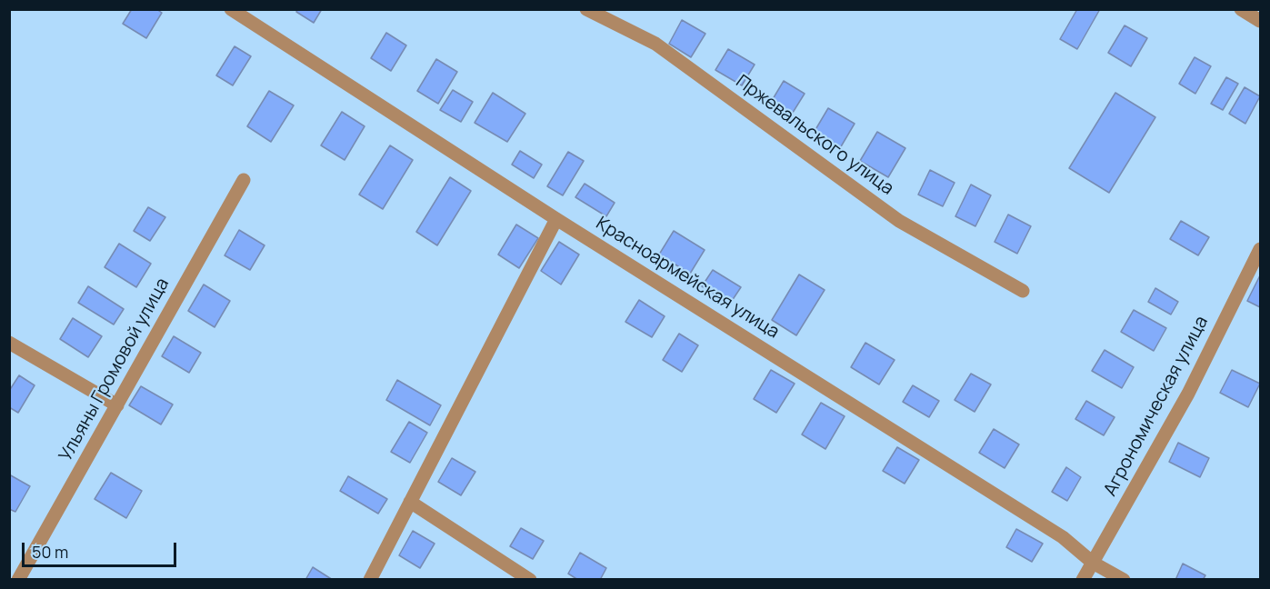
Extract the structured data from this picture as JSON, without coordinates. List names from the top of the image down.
{
  "streets": {
    "street": [
      "Пржевальского улица",
      "Красноармейская улица",
      "Ульяны Громовой улица",
      "Агрономическая улица"
    ]
  },
  "crossings": [
    ["Красноармейская улица", "Агрономическая улица"]
  ],
  "scale_bar": "50 m"
}
